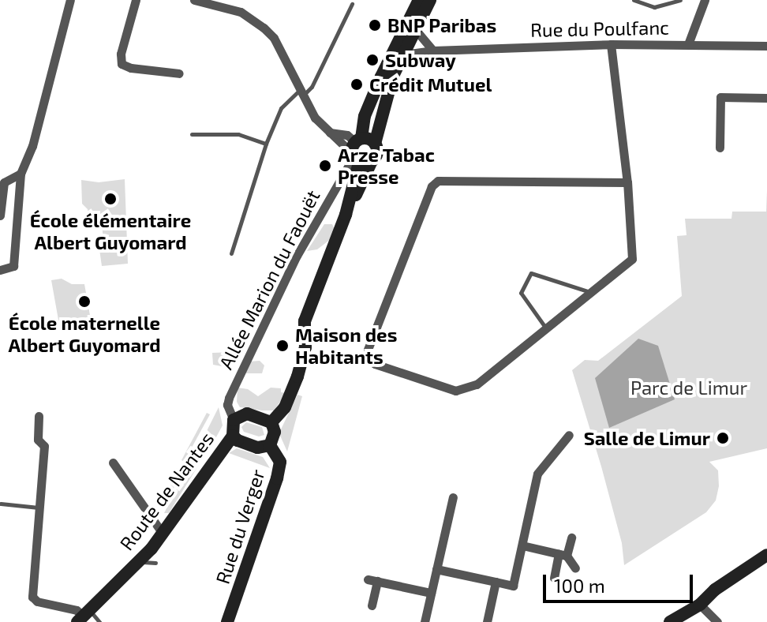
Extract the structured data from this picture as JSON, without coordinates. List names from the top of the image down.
{
  "streets": {
    "main road": ["Route de Nantes", "Rue du Verger"],
    "street": ["Rue du Poulfanc", "Allée Marion du Faouët"]
  },
  "crossings": [
    ["Allée Marion du Faouët", "Route de Nantes"],
    ["Allée Marion du Faouët", "Rue du Verger"],
    ["Route de Nantes", "Rue du Verger"]
  ],
  "parks": ["Parc de Limur"],
  "places": [
    "BNP Paribas",
    "Subway",
    "Crédit Mutuel",
    "Arze Tabac Presse",
    "École élémentaire Albert Guyomard",
    "École maternelle Albert Guyomard",
    "Maison des Habitants",
    "Salle de Limur"
  ],
  "scale_bar": "100 m"
}
